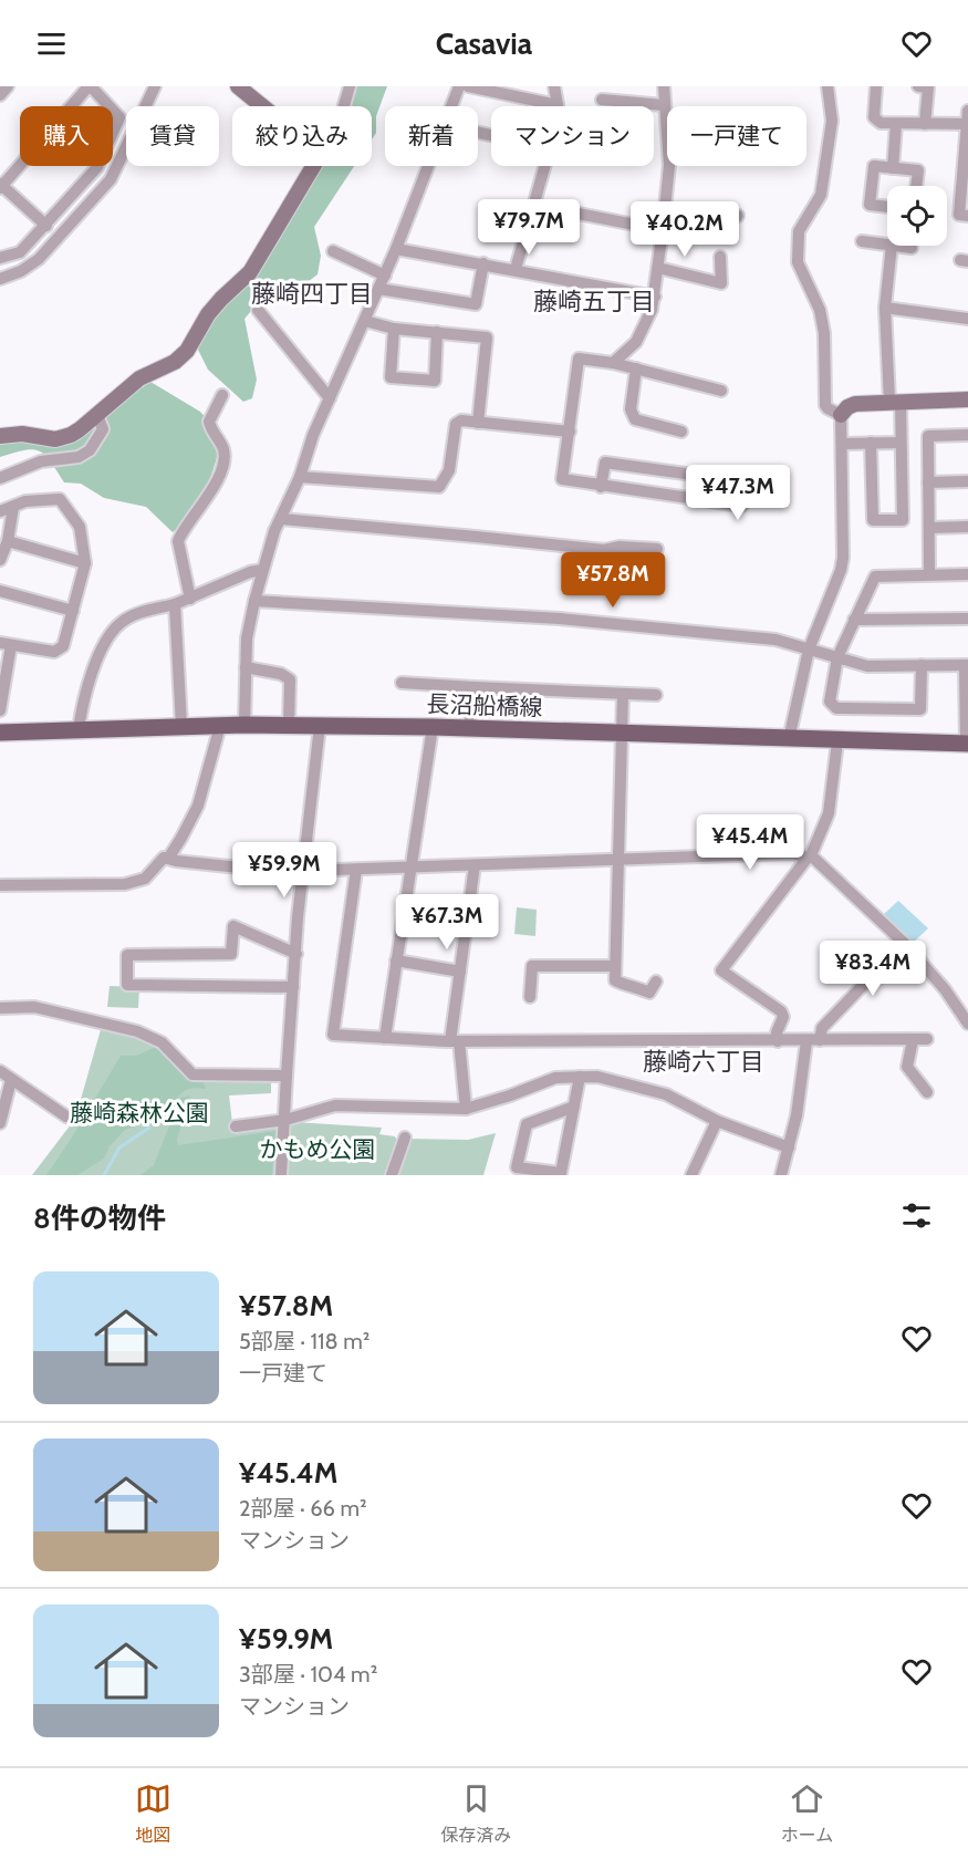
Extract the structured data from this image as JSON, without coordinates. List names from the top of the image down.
{
  "streets": {
    "main road": ["長沼船橋線"]
  },
  "districts": ["藤崎四丁目", "藤崎五丁目", "藤崎六丁目"],
  "parks": ["藤崎森林公園", "かもめ公園"],
  "page": {
    "header": "Casavia",
    "chip": [
      "購入",
      "賃貸",
      "絞り込み",
      "新着",
      "マンション",
      "一戸建て"
    ],
    "price": [
      "¥79.7M",
      "¥40.2M",
      "¥47.3M",
      "¥57.8M",
      "¥45.4M",
      "¥59.9M",
      "¥67.3M",
      "¥83.4M"
    ],
    "heading": "8件の物件",
    "list": [
      {
        "name": "¥57.8M",
        "note": "5部屋 · 118 m² · 一戸建て"
      },
      {
        "name": "¥45.4M",
        "note": "2部屋 · 66 m² · マンション"
      },
      {
        "name": "¥59.9M",
        "note": "3部屋 · 104 m² · マンション"
      }
    ],
    "tabs": ["地図", "保存済み", "ホーム"]
  }
}
